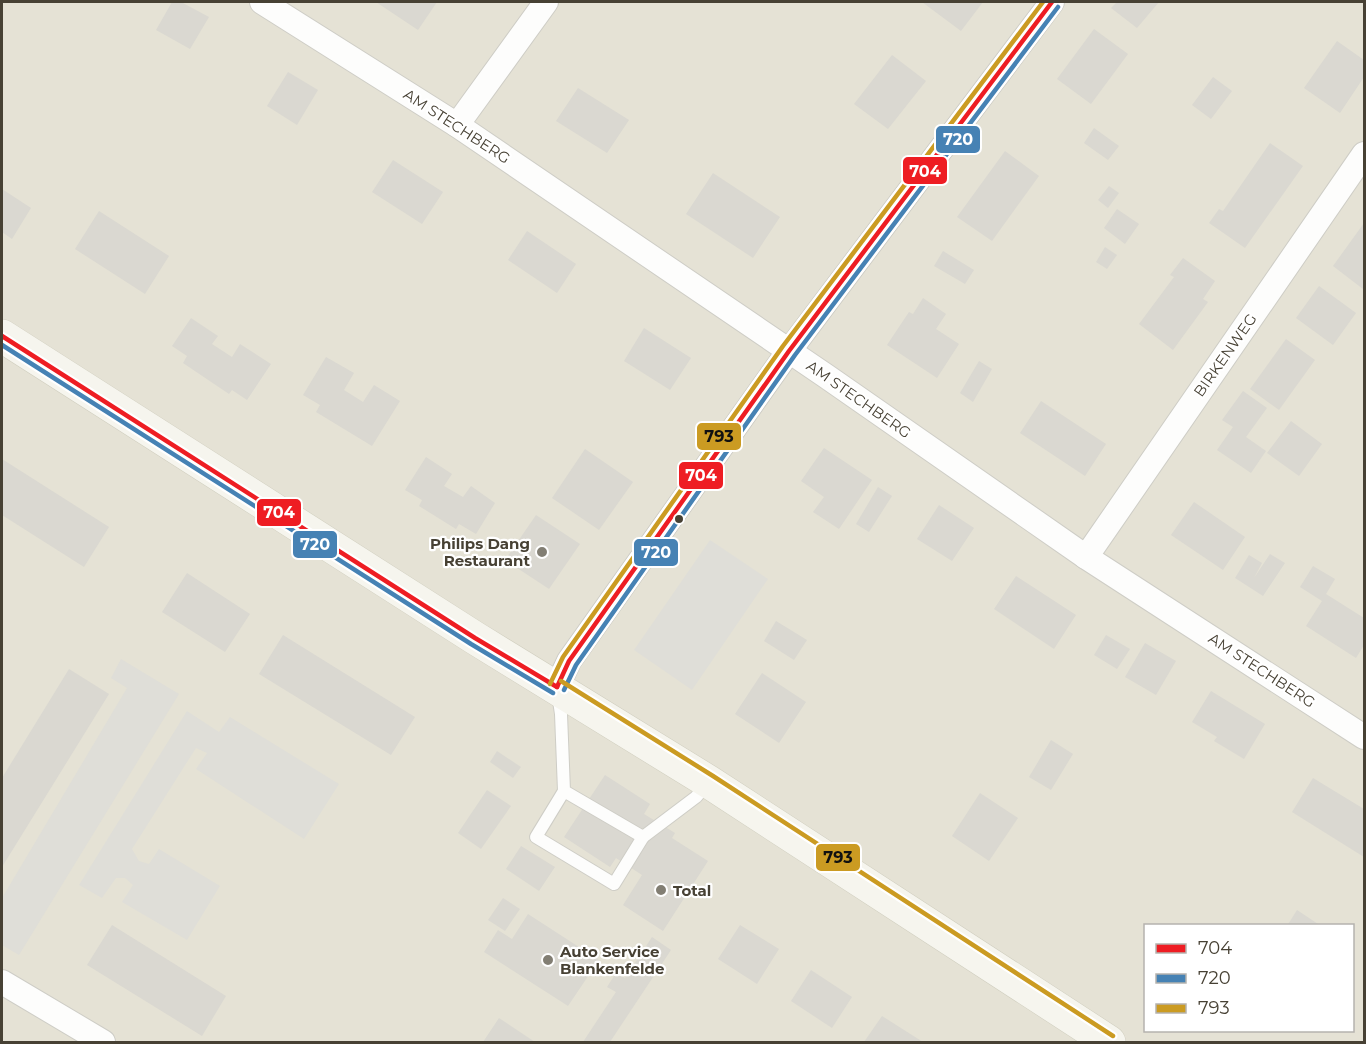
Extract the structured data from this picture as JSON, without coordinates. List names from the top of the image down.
{
  "streets": {
    "street": ["AM STECHBERG", "BIRKENWEG"]
  },
  "crossings": [
    ["AM STECHBERG", "BIRKENWEG"]
  ],
  "places": ["Philips Dang Restaurant", "Total", "Auto Service Blankenfelde"],
  "lines": ["transit line 704", "transit line 793", "transit line 720"],
  "legend": ["704", "720", "793"]
}
